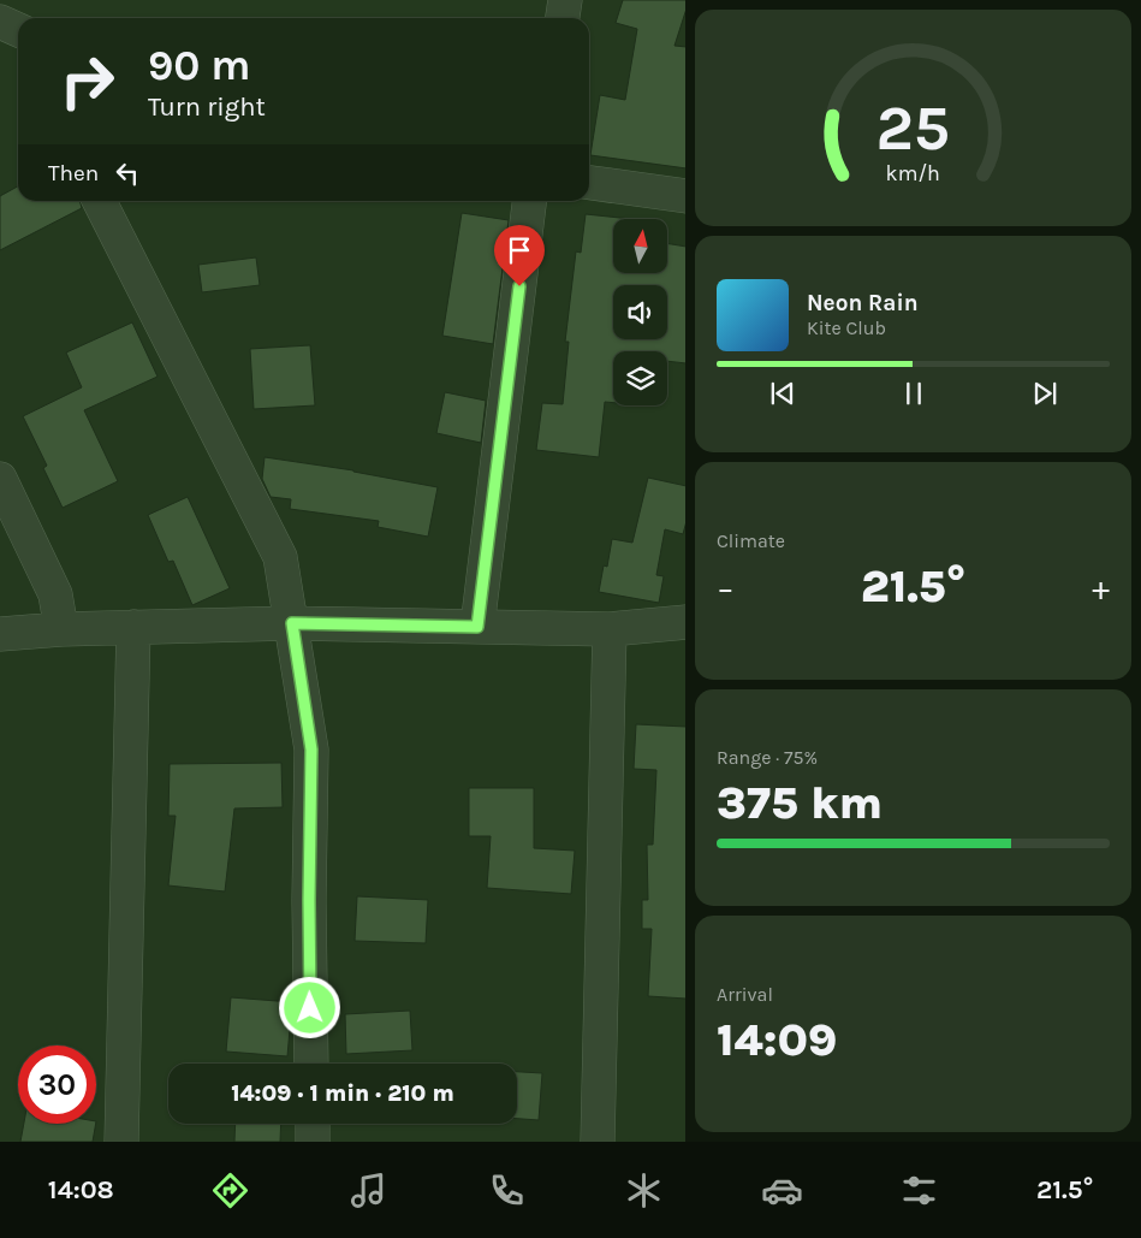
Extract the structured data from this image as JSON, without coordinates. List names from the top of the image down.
{
  "north": "top",
  "page": {
    "turn": ["90 m", "Turn right"],
    "then": "Then",
    "song": ["Neon Rain", "Kite Club"],
    "tile": [
      "Climate",
      ["Range · 75%", "375 km"],
      ["Arrival", "14:09"]
    ],
    "heat": ["−", "21.5°", "+"],
    "limit": "30",
    "trip": "14:09 · 1 min · 210 m",
    "tabs": ["14:08", "21.5°"],
    "gauge": ["25", "km/h"]
  }
}
